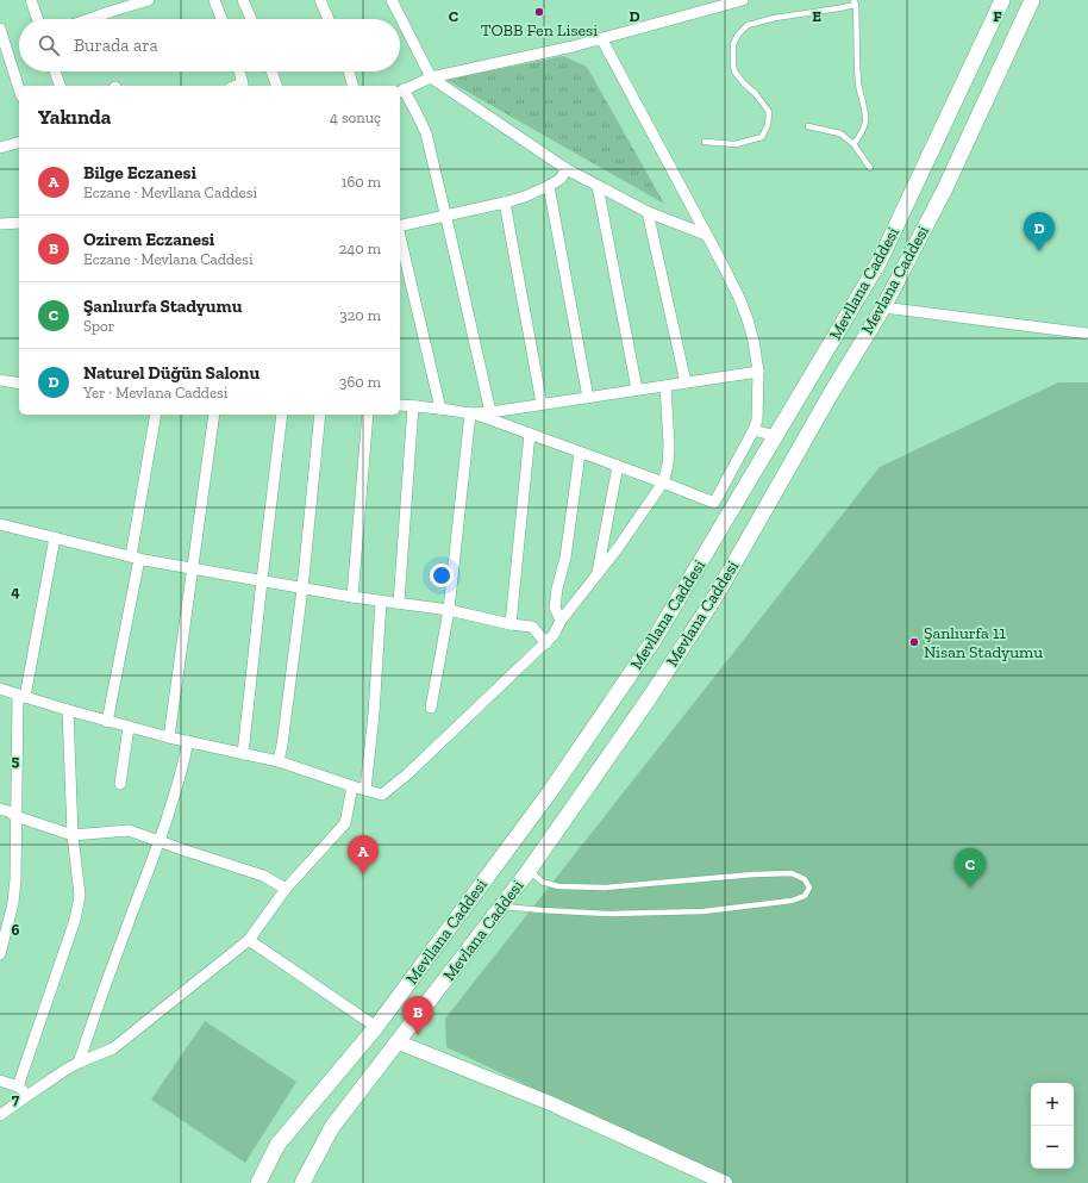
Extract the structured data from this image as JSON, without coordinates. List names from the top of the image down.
{
  "streets": {
    "main road": ["Mevlana Caddesi", "Mevllana Caddesi"]
  },
  "places": ["TOBB Fen Lisesi", "Şanlıurfa 11 Nisan Stadyumu"],
  "page": {
    "search": "Burada ara",
    "heading": ["Yakında", "4 sonuç"],
    "list": [
      {
        "mark": "A",
        "name": "Bilge Eczanesi",
        "note": "Eczane · Mevllana Caddesi",
        "value": "160 m"
      },
      {
        "mark": "B",
        "name": "Ozirem Eczanesi",
        "note": "Eczane · Mevlana Caddesi",
        "value": "240 m"
      },
      {
        "mark": "C",
        "name": "Şanlıurfa Stadyumu",
        "note": "Spor",
        "value": "320 m"
      },
      {
        "mark": "D",
        "name": "Naturel Düğün Salonu",
        "note": "Yer · Mevlana Caddesi",
        "value": "360 m"
      }
    ],
    "pins": [
      "D",
      "A",
      "C",
      "B"
    ],
    "map_buttons": ["+", "−"]
  },
  "grid": {
    "columns": [
      "C",
      "D",
      "E",
      "F"
    ],
    "rows": [
      "4",
      "5",
      "6",
      "7"
    ]
  }
}
